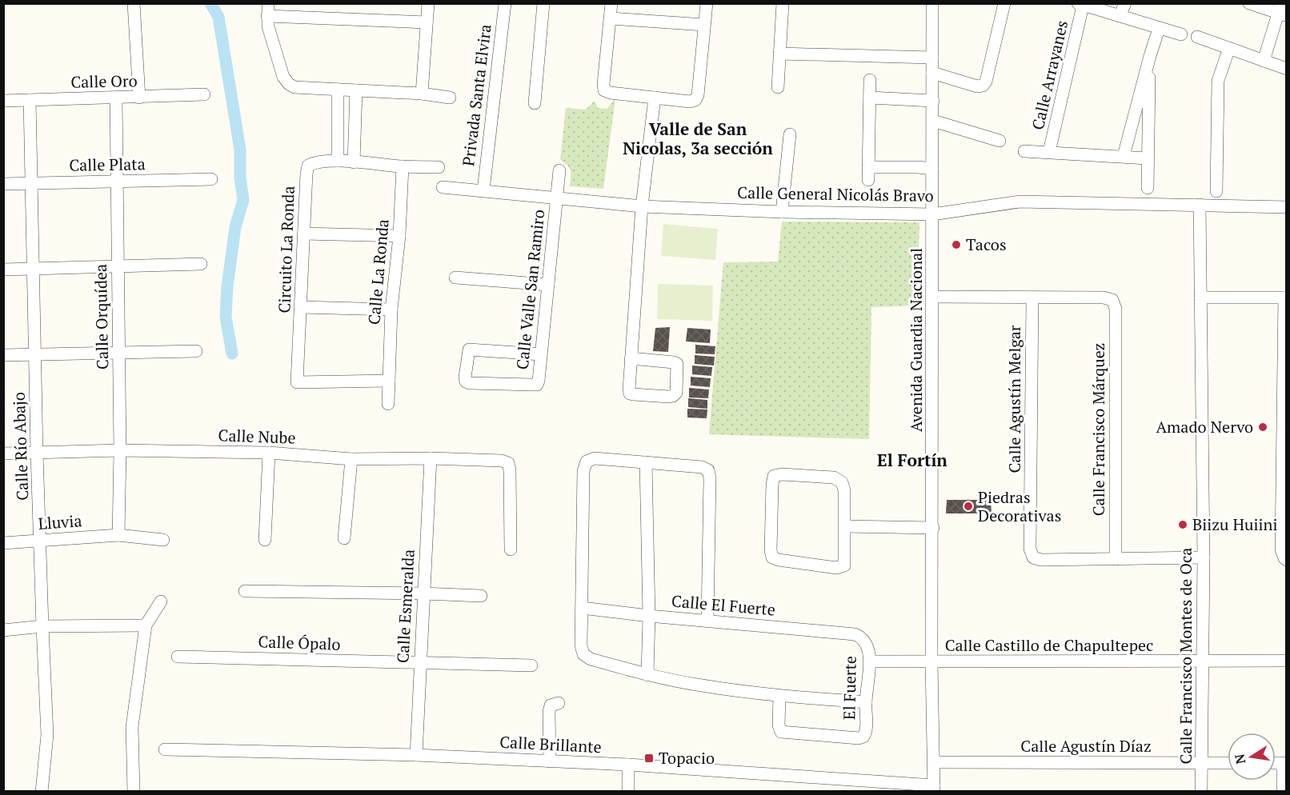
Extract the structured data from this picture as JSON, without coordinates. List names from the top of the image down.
{
  "streets": {
    "street": [
      "Calle Arrayanes",
      "Calle Oro",
      "Privada Santa Elvira",
      "Calle Plata",
      "Calle General Nicolás Bravo",
      "Circuito La Ronda",
      "Calle La Ronda",
      "Calle Valle San Ramiro",
      "Calle Orquídea",
      "Avenida Guardia Nacional",
      "Calle Agustín Melgar",
      "Calle Francisco Márquez",
      "Calle Nube",
      "Calle Río Abajo",
      "Lluvia",
      "Calle El Fuerte",
      "Calle Esmeralda",
      "Calle Ópalo",
      "Calle Castillo de Chapultepec",
      "Calle Francisco Montes de Oca",
      "El Fuerte",
      "Calle Brillante",
      "Calle Agustín Díaz"
    ]
  },
  "crossings": [
    ["Calle Oro", "Calle Orquídea"],
    ["Calle Oro", "Calle Río Abajo"],
    ["Privada Santa Elvira", "Calle General Nicolás Bravo"],
    ["Calle Plata", "Calle Orquídea"],
    ["Calle Plata", "Calle Río Abajo"],
    ["Calle General Nicolás Bravo", "Calle Valle San Ramiro"],
    ["Calle General Nicolás Bravo", "Avenida Guardia Nacional"],
    ["Calle General Nicolás Bravo", "Calle Francisco Montes de Oca"],
    ["Circuito La Ronda", "Calle La Ronda"],
    ["Calle Orquídea", "Calle Nube"],
    ["Calle Orquídea", "Lluvia"],
    ["Avenida Guardia Nacional", "Calle Castillo de Chapultepec"],
    ["Avenida Guardia Nacional", "Calle Brillante"],
    ["Avenida Guardia Nacional", "Calle Agustín Díaz"],
    ["Calle Agustín Melgar", "Calle Francisco Márquez"],
    ["Calle Nube", "Calle Río Abajo"],
    ["Calle Nube", "Calle Esmeralda"],
    ["Calle Río Abajo", "Lluvia"],
    ["Calle El Fuerte", "El Fuerte"],
    ["Calle Esmeralda", "Calle Ópalo"],
    ["Calle Esmeralda", "Calle Brillante"],
    ["Calle Castillo de Chapultepec", "Calle Francisco Montes de Oca"],
    ["Calle Castillo de Chapultepec", "El Fuerte"],
    ["Calle Francisco Montes de Oca", "Calle Agustín Díaz"]
  ],
  "districts": ["Valle de San Nicolas, 3a sección", "El Fortín"],
  "places": {
    "other": [
      "Tacos",
      "Amado Nervo",
      "Piedras Decorativas",
      "Biizu Huiini"
    ],
    "transit": ["Topacio"]
  },
  "north": "left"
}
